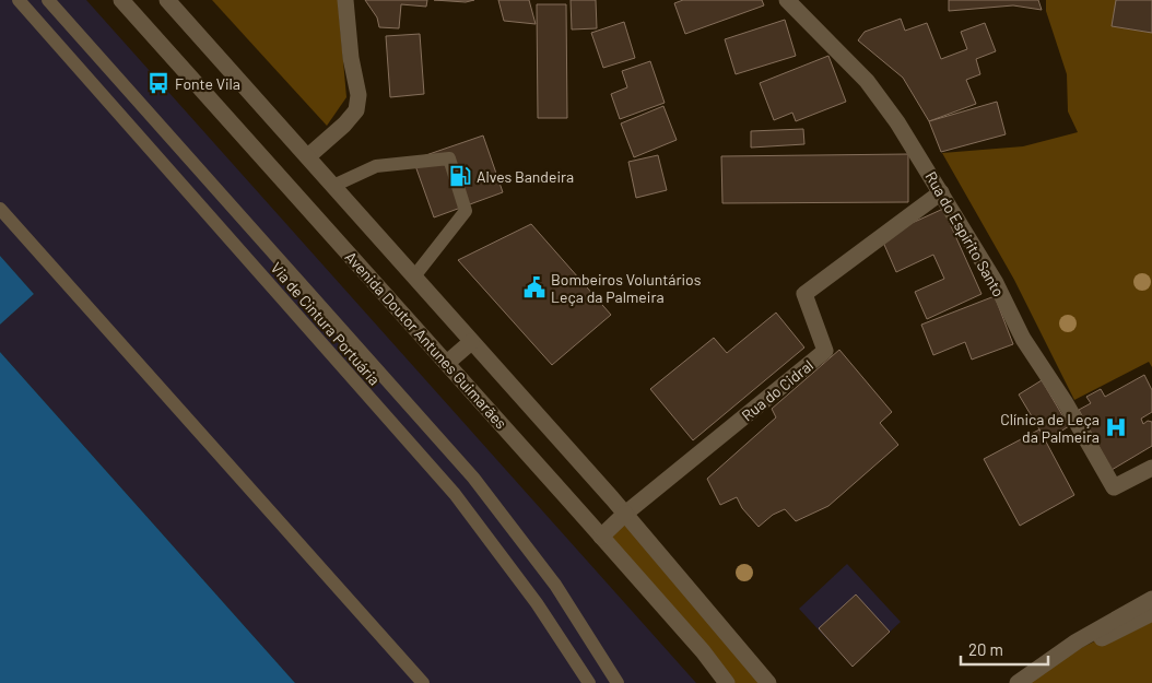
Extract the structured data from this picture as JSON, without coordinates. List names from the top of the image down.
{
  "streets": {
    "main road": ["Rua do Espírito Santo", "Avenida Doutor Antunes Guimarães", "Rua do Cidral"],
    "lane": ["Via de Cintura Portuária"]
  },
  "crossings": [
    ["Rua do Espírito Santo", "Rua do Cidral"]
  ],
  "places": {
    "bus stop": ["Fonte Vila"],
    "fuel station": ["Alves Bandeira"],
    "public building": ["Bombeiros Voluntários Leça da Palmeira"],
    "hospital": ["Clínica de Leça da Palmeira"]
  },
  "scale_bar": "20 m"
}
